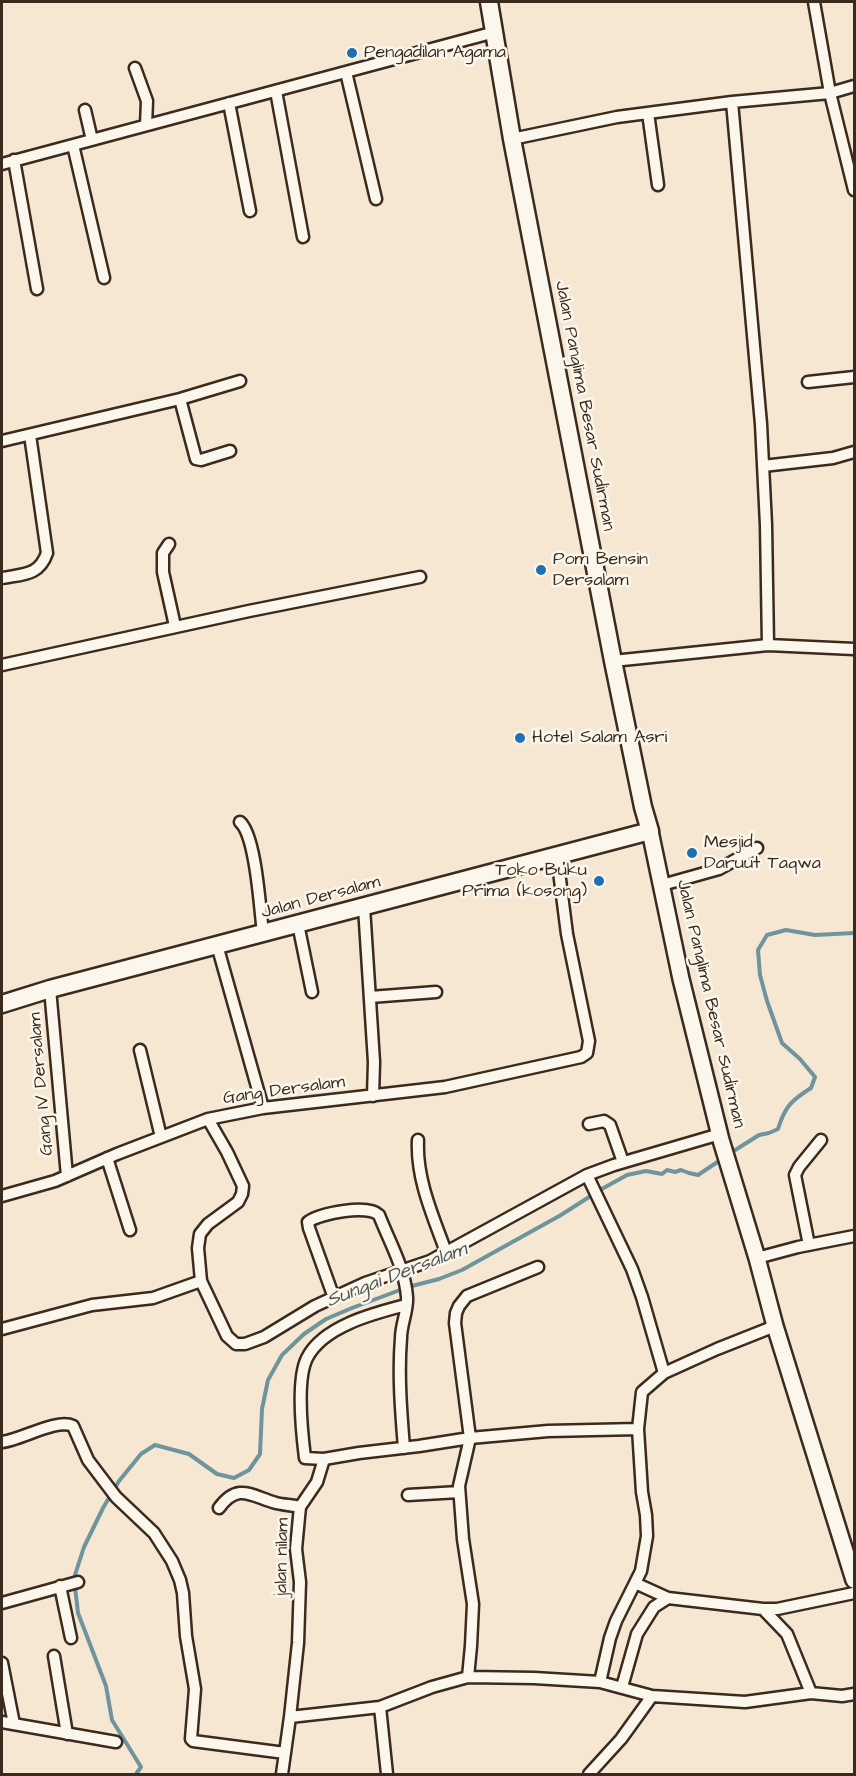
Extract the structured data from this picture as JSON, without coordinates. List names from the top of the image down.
{
  "streets": {
    "main road": ["Jalan Panglima Besar Sudirman", "Jalan Dersalam"],
    "street": ["Gang IV Dersalam", "Gang Dersalam", "jalan nilam"]
  },
  "crossings": [
    ["Jalan Panglima Besar Sudirman", "Jalan Dersalam"],
    ["Jalan Dersalam", "Gang IV Dersalam"],
    ["Jalan Dersalam", "Gang Dersalam"],
    ["Gang IV Dersalam", "Gang Dersalam"]
  ],
  "water": ["Sungai Dersalam"],
  "places": [
    "Pengadilan Agama",
    "Pom Bensin Dersalam",
    "Hotel Salam Asri",
    "Mesjid Daruut Taqwa",
    "Toko Buku Prima (kosong)"
  ]
}
